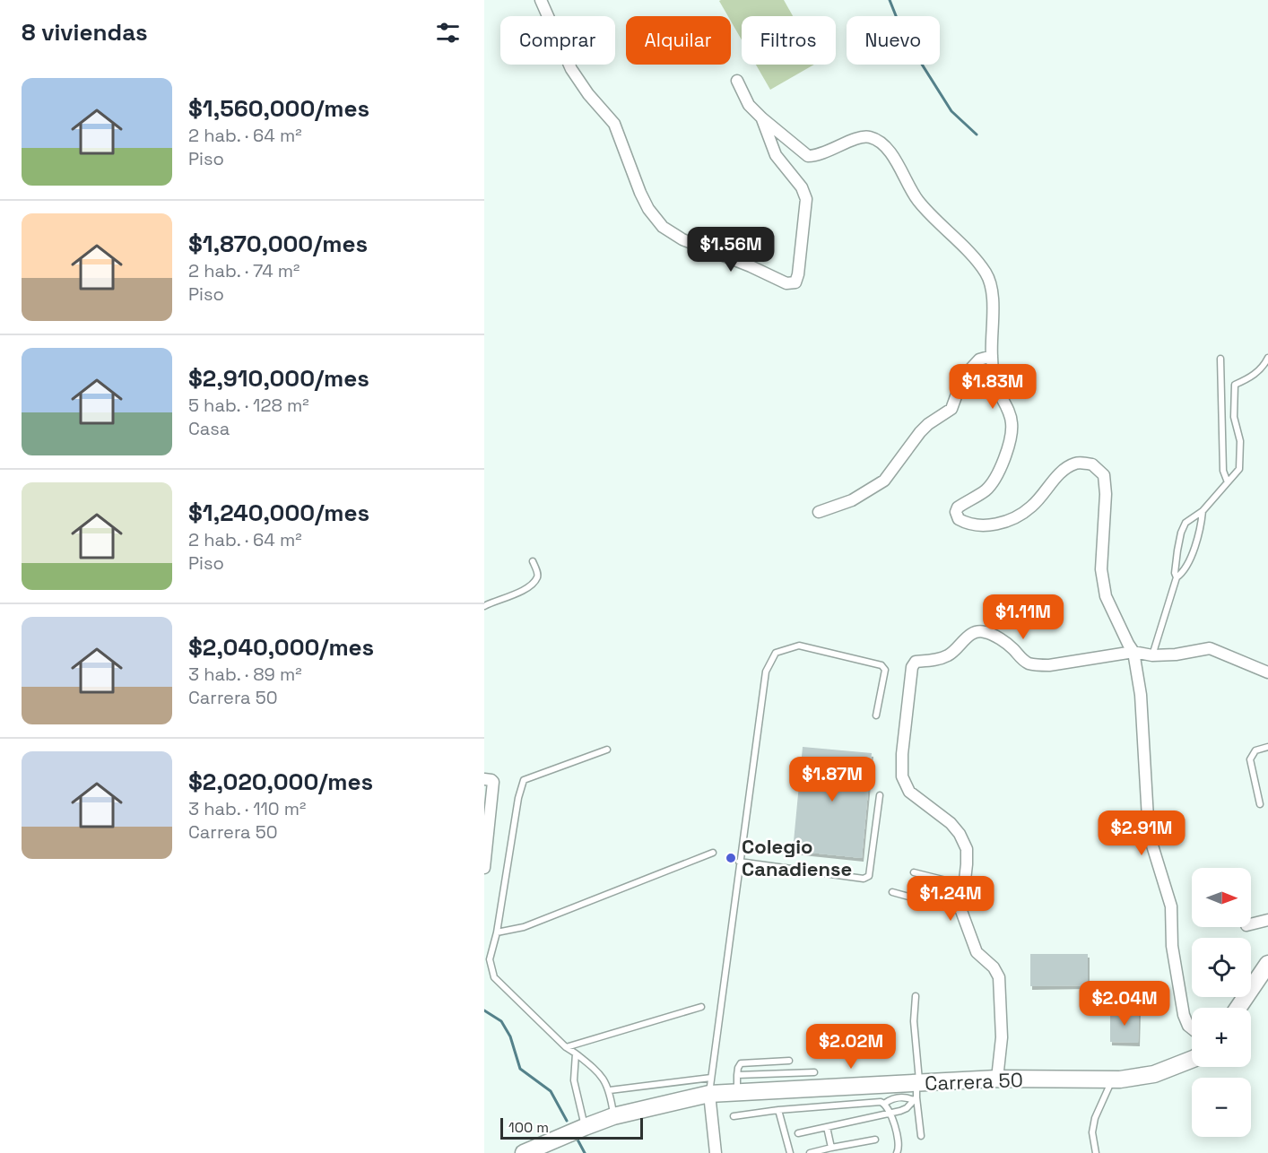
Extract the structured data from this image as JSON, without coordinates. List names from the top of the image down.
{
  "streets": {
    "main road": ["Carrera 50"]
  },
  "places": ["Colegio Canadiense"],
  "scale_bar": "100 m",
  "north": "right",
  "page": {
    "heading": "8 viviendas",
    "chip": [
      "Comprar",
      "Alquilar",
      "Filtros",
      "Nuevo"
    ],
    "list": [
      {
        "name": "$1,560,000/mes",
        "note": "2 hab. · 64 m² · Piso"
      },
      {
        "name": "$1,870,000/mes",
        "note": "2 hab. · 74 m² · Piso"
      },
      {
        "name": "$2,910,000/mes",
        "note": "5 hab. · 128 m² · Casa"
      },
      {
        "name": "$1,240,000/mes",
        "note": "2 hab. · 64 m² · Piso"
      },
      {
        "name": "$2,040,000/mes",
        "note": "3 hab. · 89 m² · Carrera 50"
      },
      {
        "name": "$2,020,000/mes",
        "note": "3 hab. · 110 m² · Carrera 50"
      }
    ],
    "price": [
      "$1.56M",
      "$1.83M",
      "$1.11M",
      "$1.87M",
      "$2.91M",
      "$1.24M",
      "$2.04M",
      "$2.02M"
    ],
    "map_buttons": ["+", "−"],
    "scale": "100 m"
  }
}
